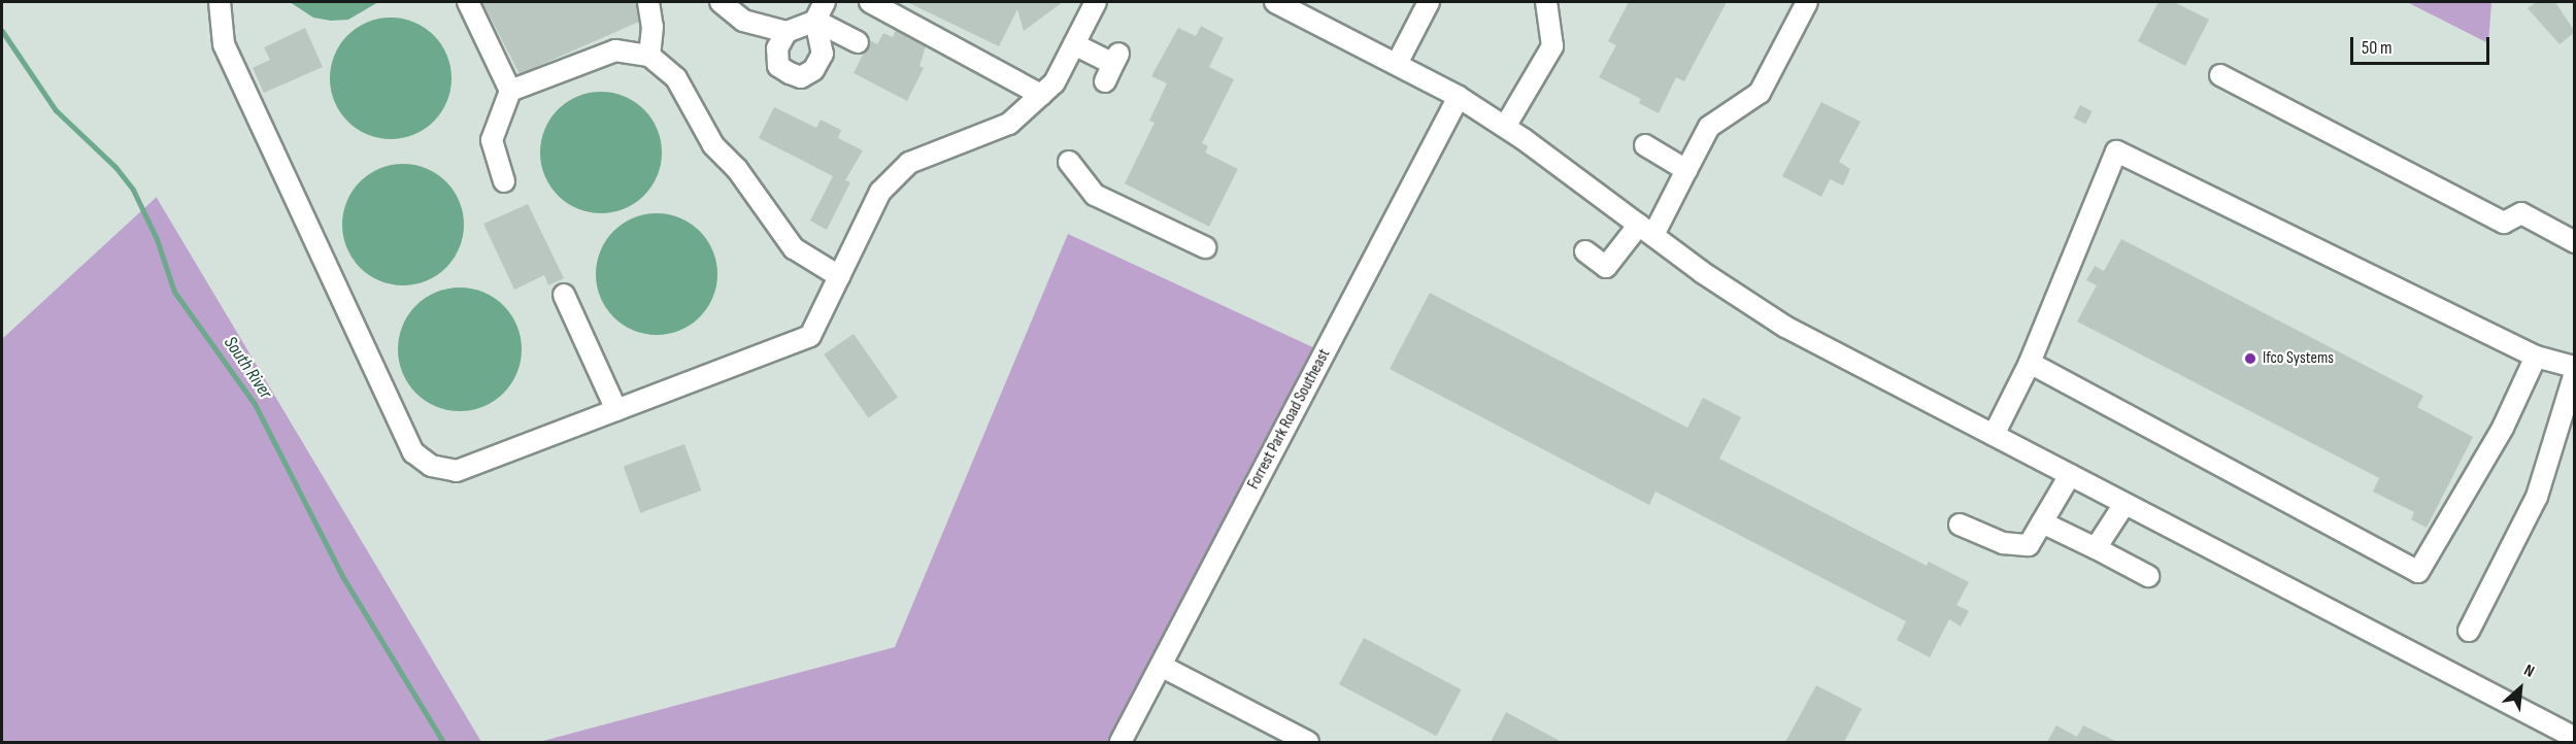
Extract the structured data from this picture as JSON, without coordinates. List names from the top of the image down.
{
  "streets": {
    "street": ["Forrest Park Road Southeast"]
  },
  "water": ["South River"],
  "places": ["Ifco Systems"],
  "scale_bar": "50 m",
  "north": "top right"
}
